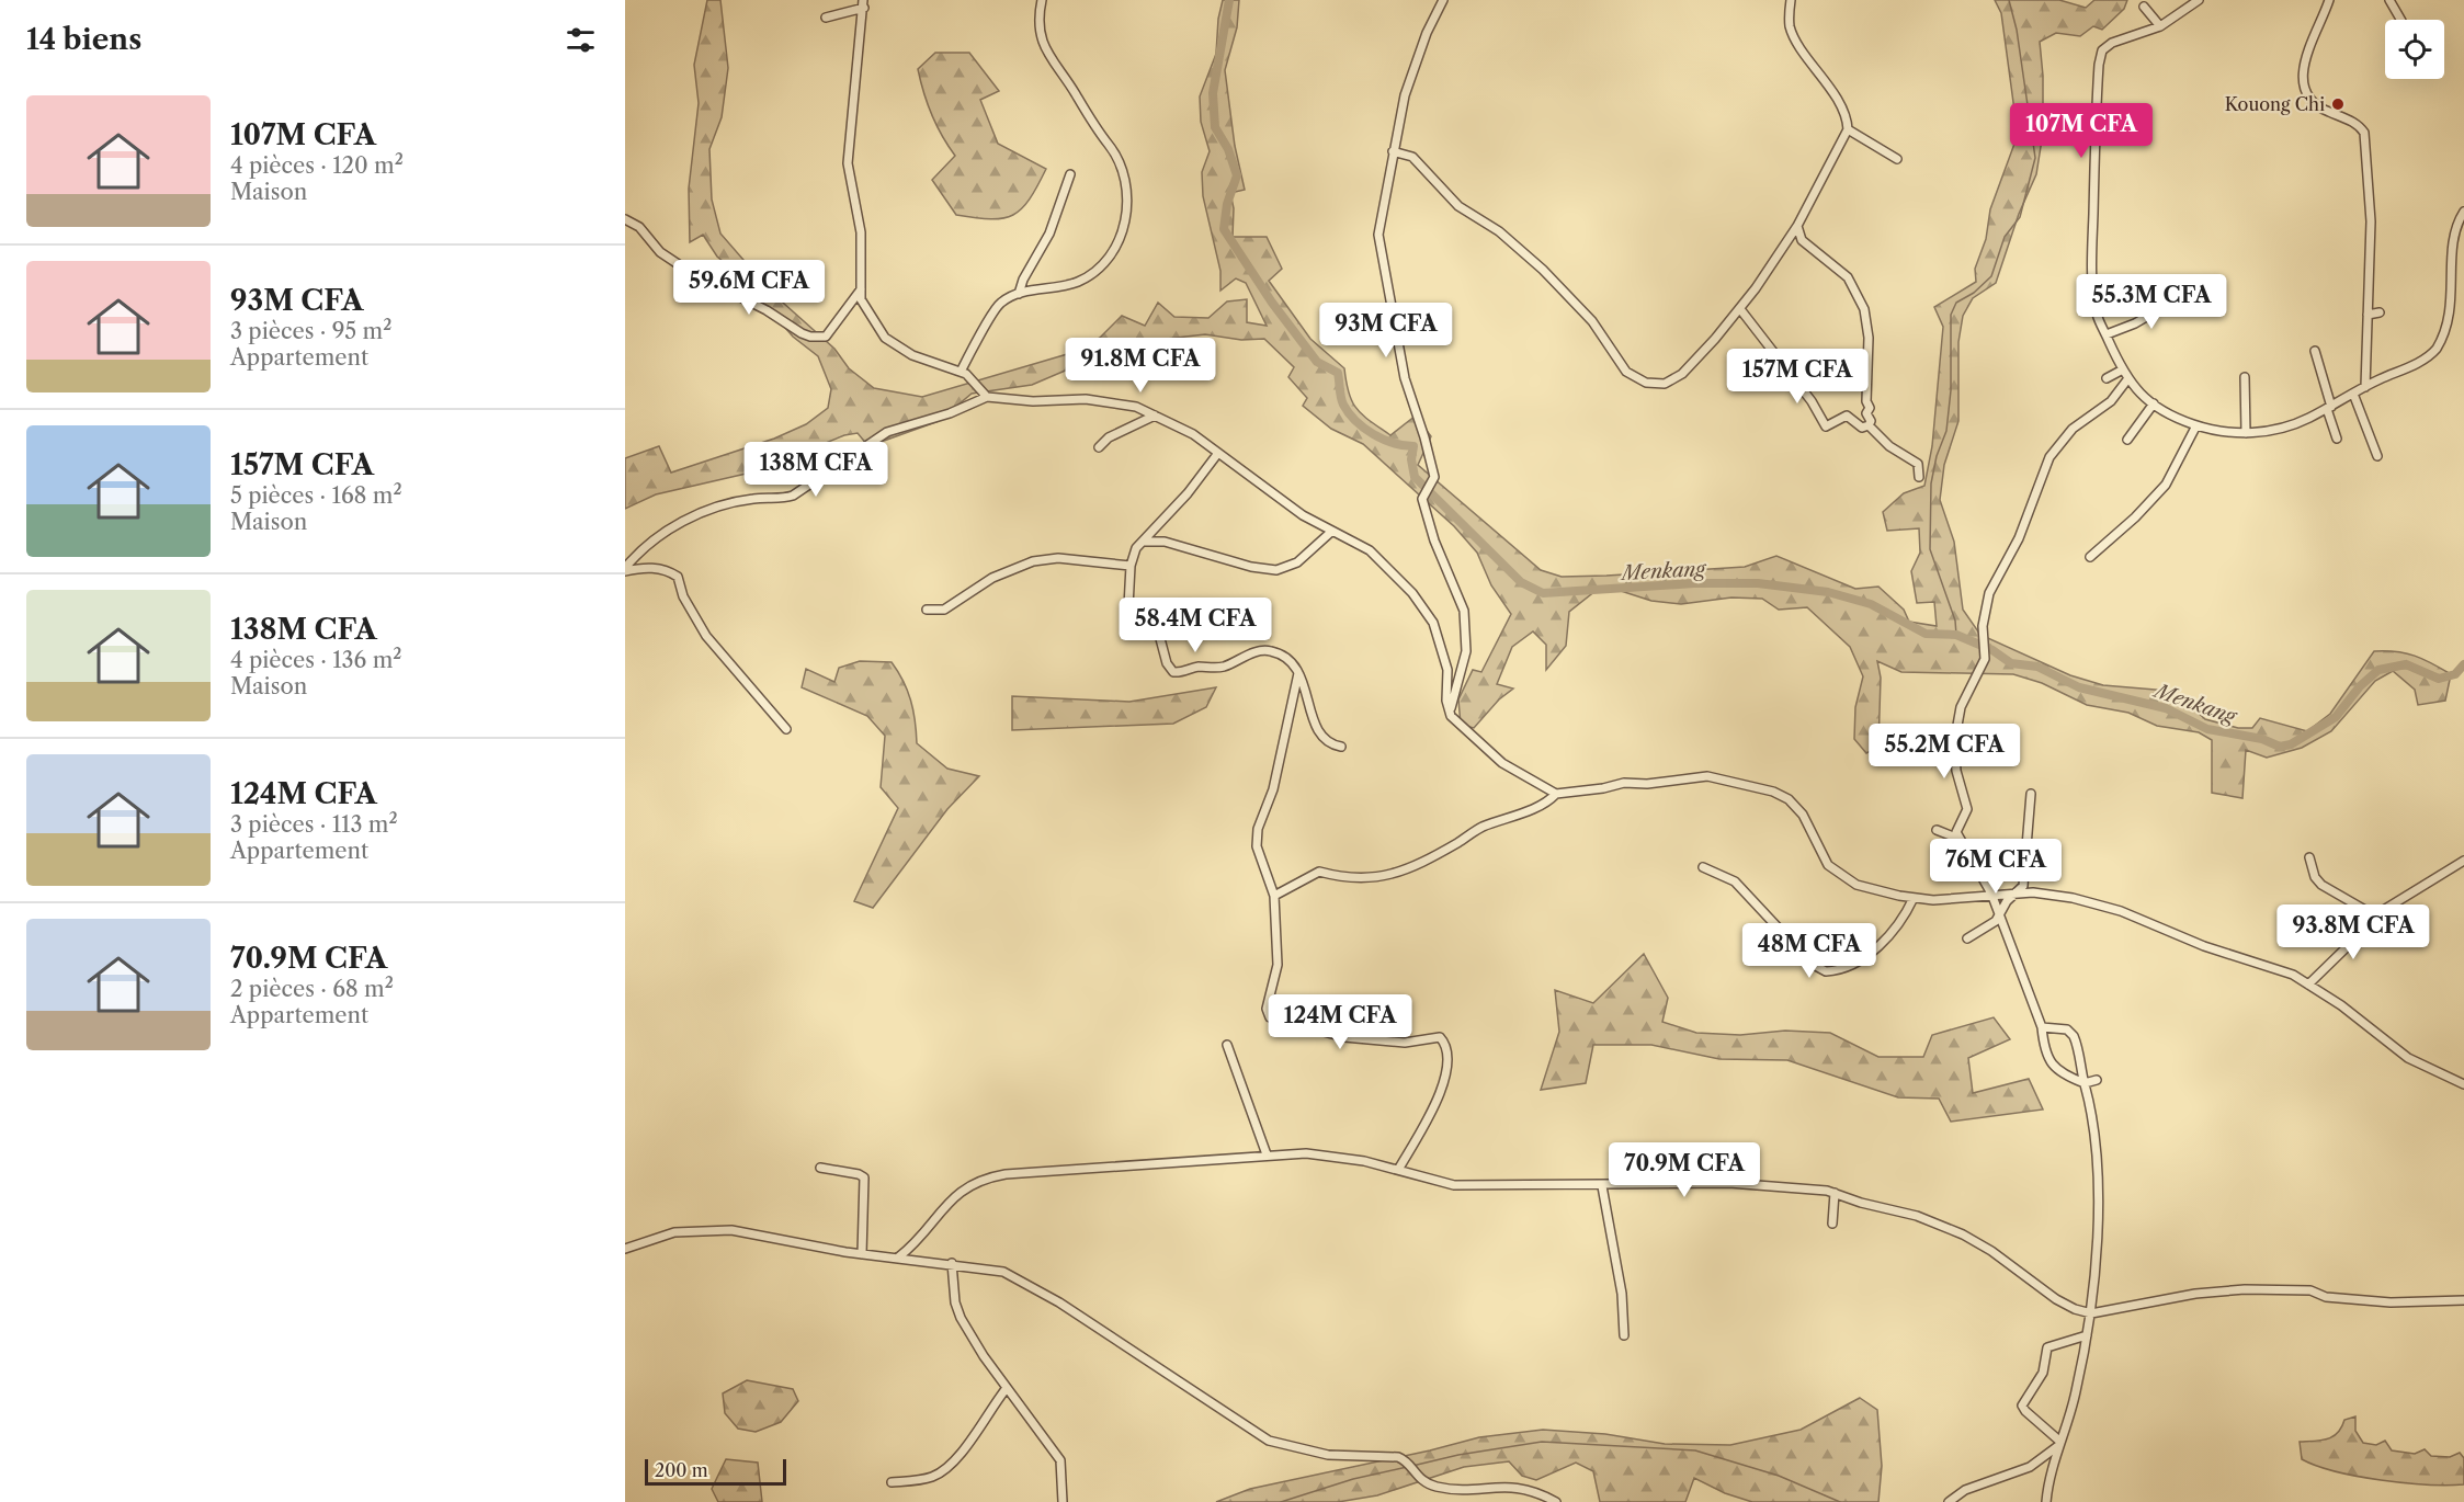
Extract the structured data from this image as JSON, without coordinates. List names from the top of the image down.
{
  "water": ["Menkang"],
  "places": ["Kouong Chi"],
  "scale_bar": "200 m",
  "page": {
    "heading": "14 biens",
    "list": [
      {
        "name": "107M CFA",
        "note": "4 pièces · 120 m² · Maison"
      },
      {
        "name": "93M CFA",
        "note": "3 pièces · 95 m² · Appartement"
      },
      {
        "name": "157M CFA",
        "note": "5 pièces · 168 m² · Maison"
      },
      {
        "name": "138M CFA",
        "note": "4 pièces · 136 m² · Maison"
      },
      {
        "name": "124M CFA",
        "note": "3 pièces · 113 m² · Appartement"
      },
      {
        "name": "70.9M CFA",
        "note": "2 pièces · 68 m² · Appartement"
      }
    ],
    "price": [
      "107M CFA",
      "59.6M CFA",
      "55.3M CFA",
      "93M CFA",
      "91.8M CFA",
      "157M CFA",
      "138M CFA",
      "58.4M CFA",
      "55.2M CFA",
      "76M CFA",
      "93.8M CFA",
      "48M CFA",
      "124M CFA",
      "70.9M CFA"
    ],
    "scale": "200 m"
  }
}
